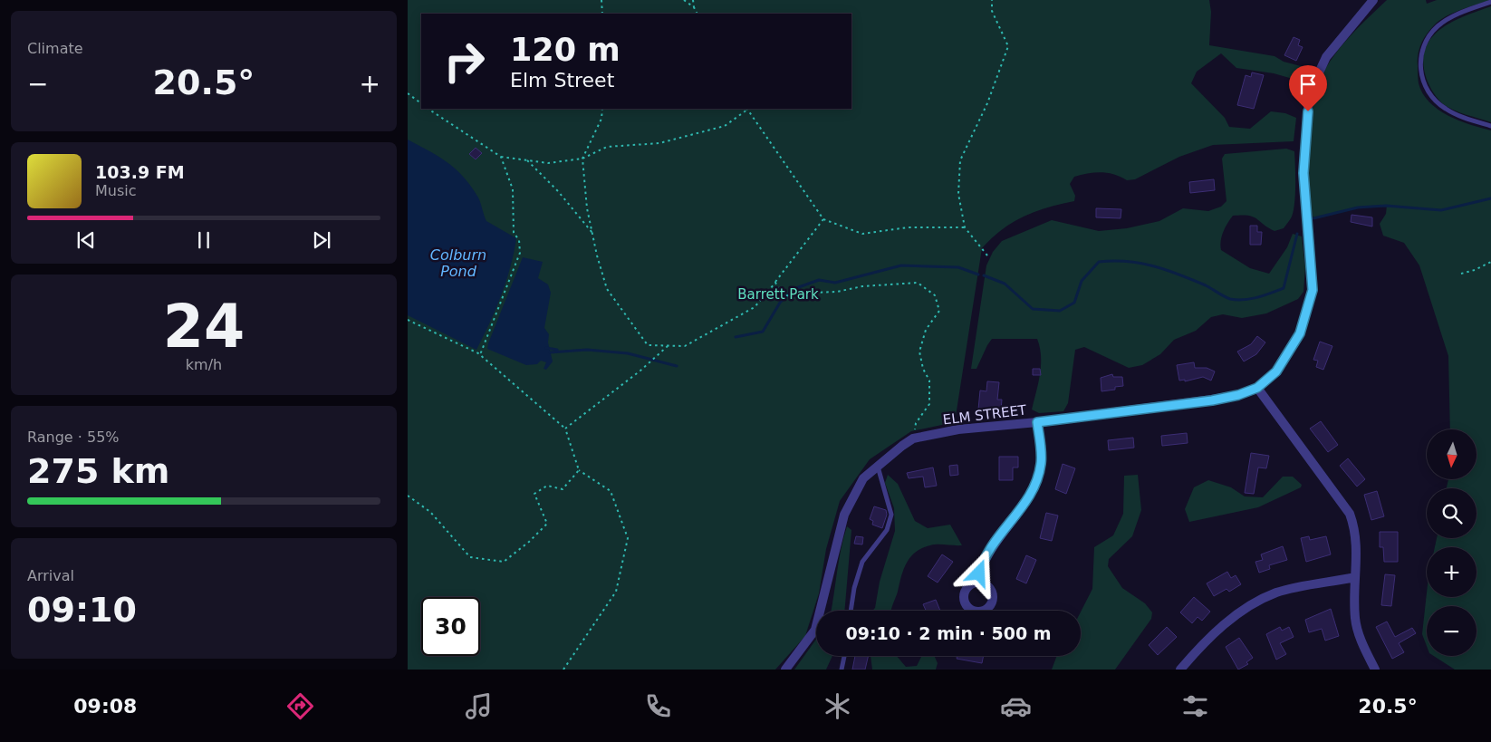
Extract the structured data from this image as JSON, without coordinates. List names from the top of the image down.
{
  "streets": {
    "street": ["ELM STREET"]
  },
  "water": ["Colburn Pond"],
  "parks": ["Barrett Park"],
  "north": "bottom",
  "page": {
    "tile": [
      "Climate",
      ["24", "km/h"],
      ["Range · 55%", "275 km"],
      ["Arrival", "09:10"]
    ],
    "turn": ["120 m", "Elm Street"],
    "heat": ["−", "20.5°", "+"],
    "song": ["103.9 FM", "Music"],
    "map_buttons": ["+", "−"],
    "limit": "30",
    "trip": "09:10 · 2 min · 500 m",
    "tabs": ["09:08", "20.5°"]
  }
}
